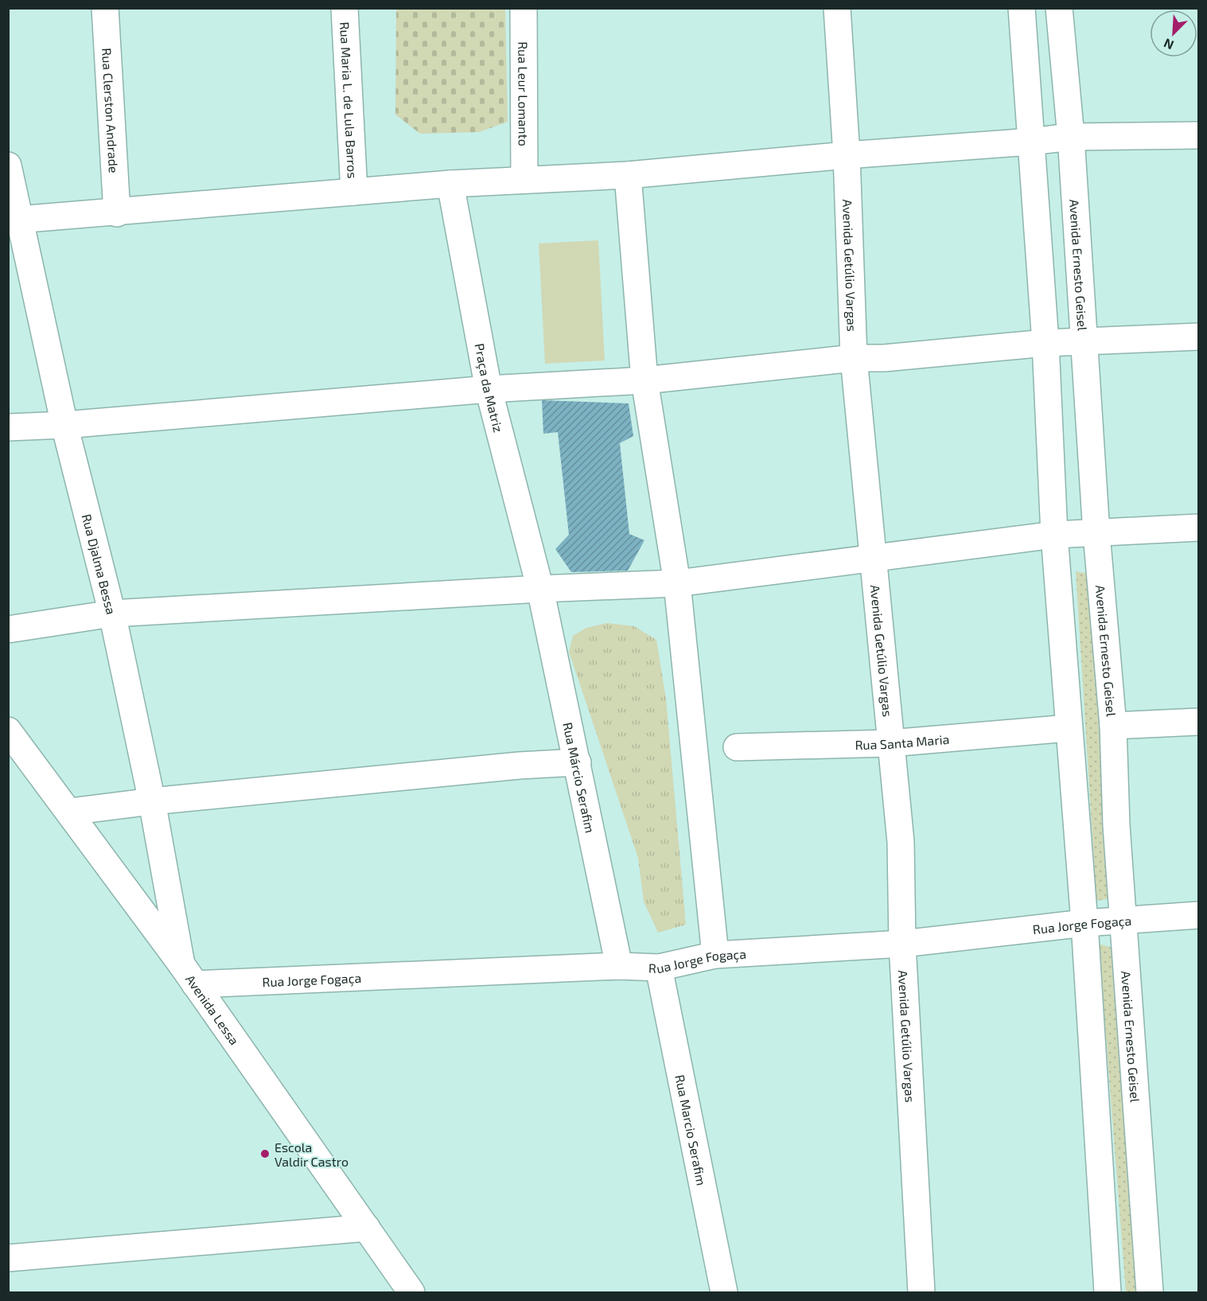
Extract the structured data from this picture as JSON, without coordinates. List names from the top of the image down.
{
  "streets": {
    "street": [
      "Rua Leur Lomanto",
      "Rua Maria L. de Lula Barros",
      "Rua Clerston Andrade",
      "Avenida Getúlio Vargas",
      "Avenida Ernesto Geisel",
      "Praça da Matriz",
      "Rua Djalma Bessa",
      "Rua Santa Maria",
      "Rua Márcio Serafim",
      "Rua Jorge Fogaça",
      "Avenida Lessa",
      "Rua Marcio Serafim"
    ]
  },
  "crossings": [
    ["Avenida Getúlio Vargas", "Rua Santa Maria"],
    ["Avenida Getúlio Vargas", "Rua Jorge Fogaça"],
    ["Avenida Ernesto Geisel", "Rua Jorge Fogaça"],
    ["Praça da Matriz", "Rua Márcio Serafim"],
    ["Rua Djalma Bessa", "Rua Jorge Fogaça"],
    ["Rua Djalma Bessa", "Avenida Lessa"],
    ["Rua Márcio Serafim", "Rua Jorge Fogaça"],
    ["Rua Jorge Fogaça", "Avenida Lessa"],
    ["Rua Jorge Fogaça", "Rua Marcio Serafim"]
  ],
  "places": ["Escola Valdir Castro"],
  "north": "bottom left"
}
